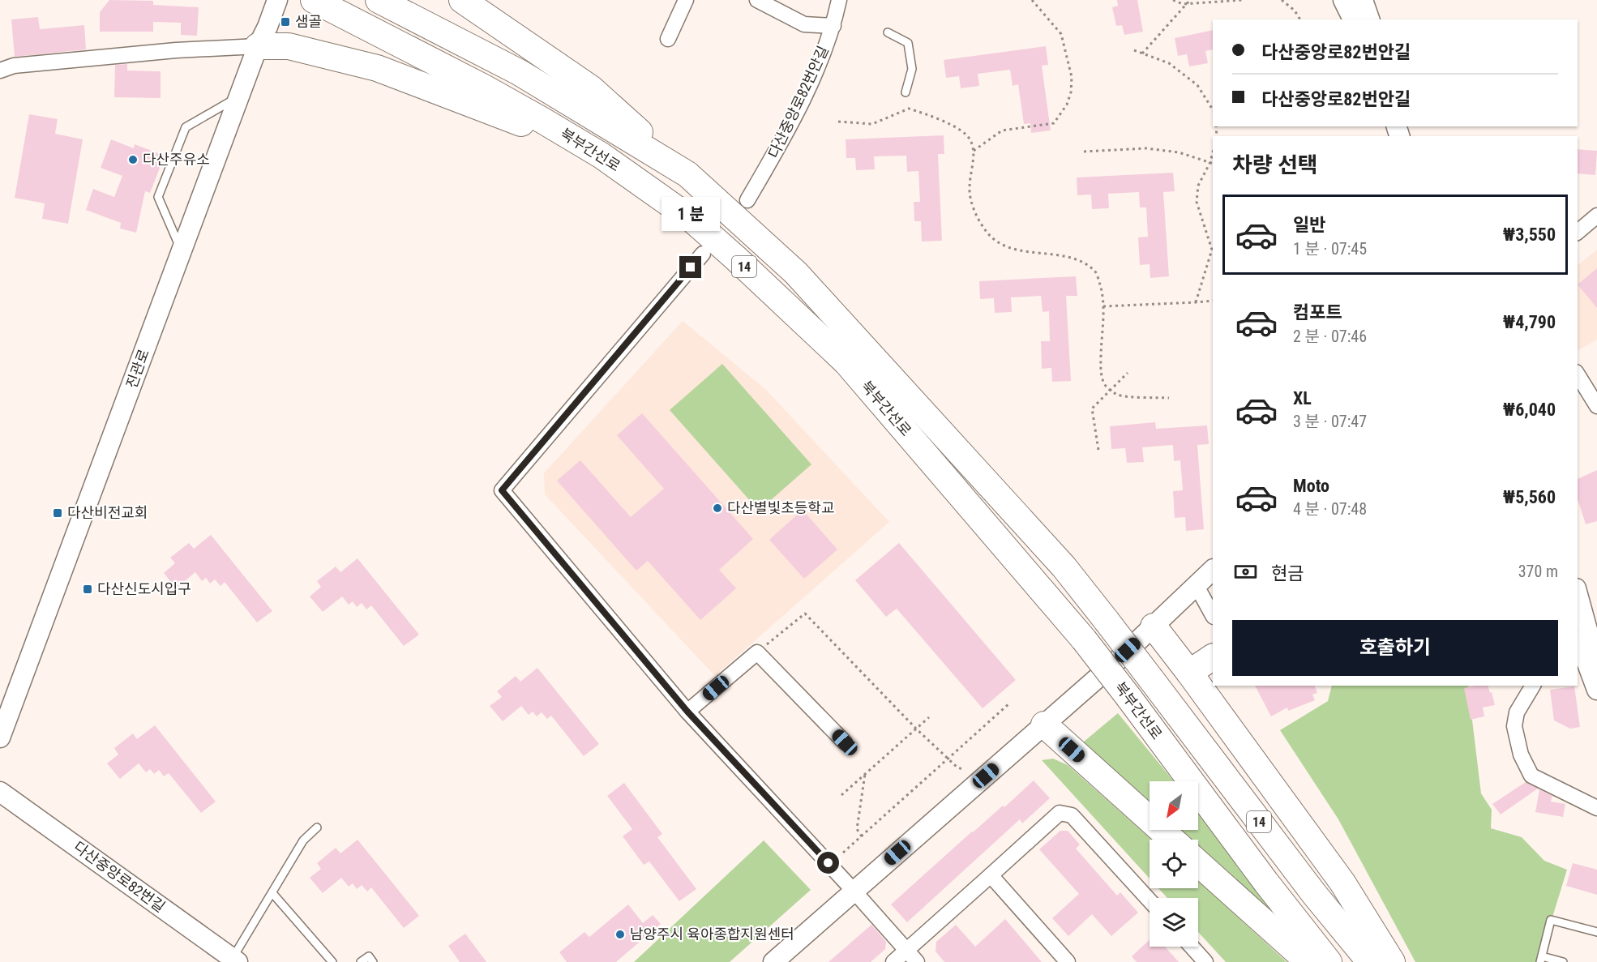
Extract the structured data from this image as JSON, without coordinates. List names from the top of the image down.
{
  "streets": {
    "highway": ["북부간선로", "14"],
    "street": ["다산중앙로82번안길", "진관로", "다산중앙로82번길"]
  },
  "places": {
    "transit": ["샘골", "다산비전교회", "다산신도시입구"],
    "other": ["다산주유소", "다산별빛초등학교", "남양주시 육아종합지원센터"]
  },
  "north": "bottom left",
  "page": {
    "banner": ["다산중앙로82번안길", "다산중앙로82번안길"],
    "heading": "차량 선택",
    "list": [
      {
        "name": "일반",
        "note": "1 분 · 07:45",
        "value": "₩3,550"
      },
      {
        "name": "컴포트",
        "note": "2 분 · 07:46",
        "value": "₩4,790"
      },
      {
        "name": "XL",
        "note": "3 분 · 07:47",
        "value": "₩6,040"
      },
      {
        "name": "Moto",
        "note": "4 분 · 07:48",
        "value": "₩5,560"
      }
    ],
    "bubble": "1 분",
    "pay": ["현금", "370 m"],
    "buttons": "호출하기"
  }
}
